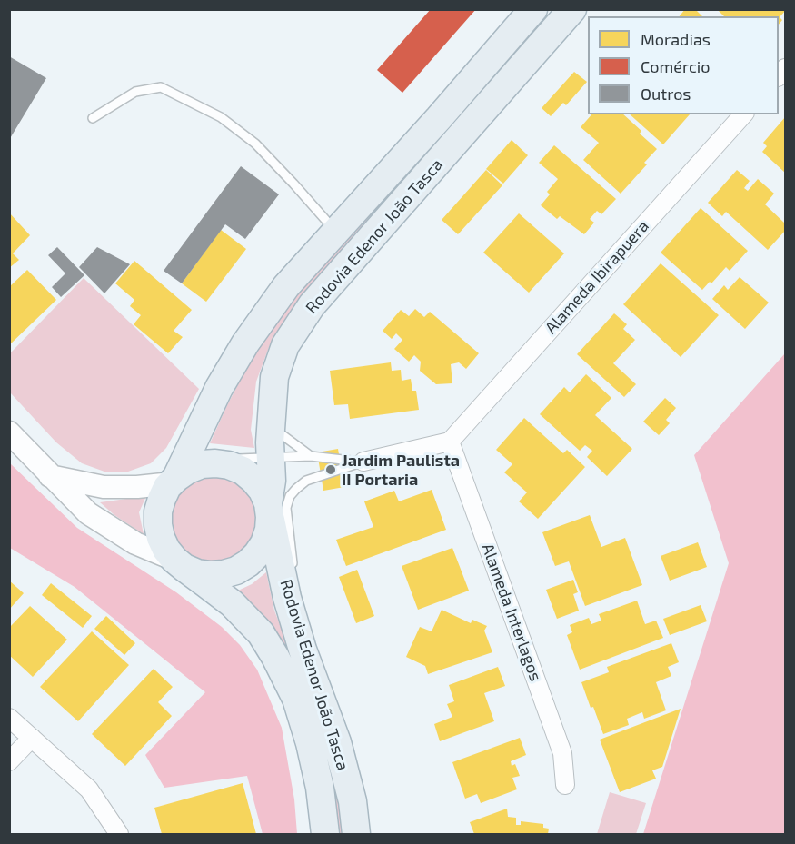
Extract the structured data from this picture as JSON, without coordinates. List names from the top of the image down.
{
  "streets": {
    "main road": ["Rodovia Edenor João Tasca"],
    "street": ["Alameda Ibirapuera", "Alameda Interlagos"]
  },
  "crossings": [
    ["Alameda Ibirapuera", "Alameda Interlagos"]
  ],
  "places": ["Jardim Paulista II Portaria"],
  "legend": ["Moradias", "Comércio", "Outros"]
}
